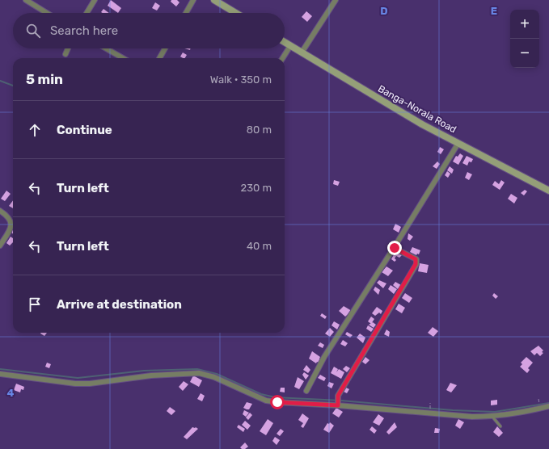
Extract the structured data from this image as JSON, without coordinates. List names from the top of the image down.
{
  "streets": {
    "main road": ["Banga-Norala Road"]
  },
  "page": {
    "map_buttons": ["+", "−"],
    "search": "Search here",
    "heading": ["5 min", "Walk · 350 m"],
    "list": [
      ["Continue", "80 m"],
      ["Turn left", "230 m"],
      ["Turn left", "40 m"],
      "Arrive at destination"
    ]
  },
  "grid": {
    "columns": ["D", "E"],
    "rows": ["4"]
  }
}
